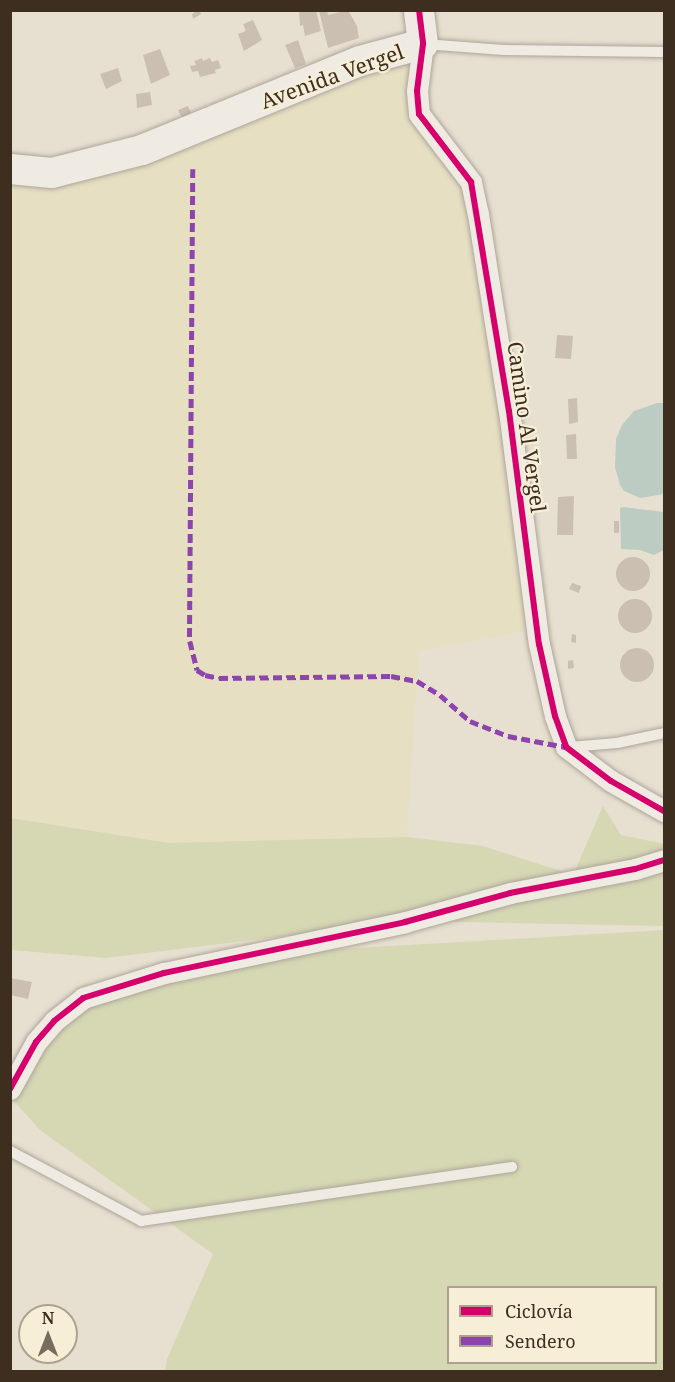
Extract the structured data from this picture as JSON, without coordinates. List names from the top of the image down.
{
  "streets": {
    "street": ["Avenida Vergel", "Camino Al Vergel"]
  },
  "crossings": [
    ["Avenida Vergel", "Camino Al Vergel"]
  ],
  "legend": ["Ciclovía", "Sendero"],
  "north": "top"
}
